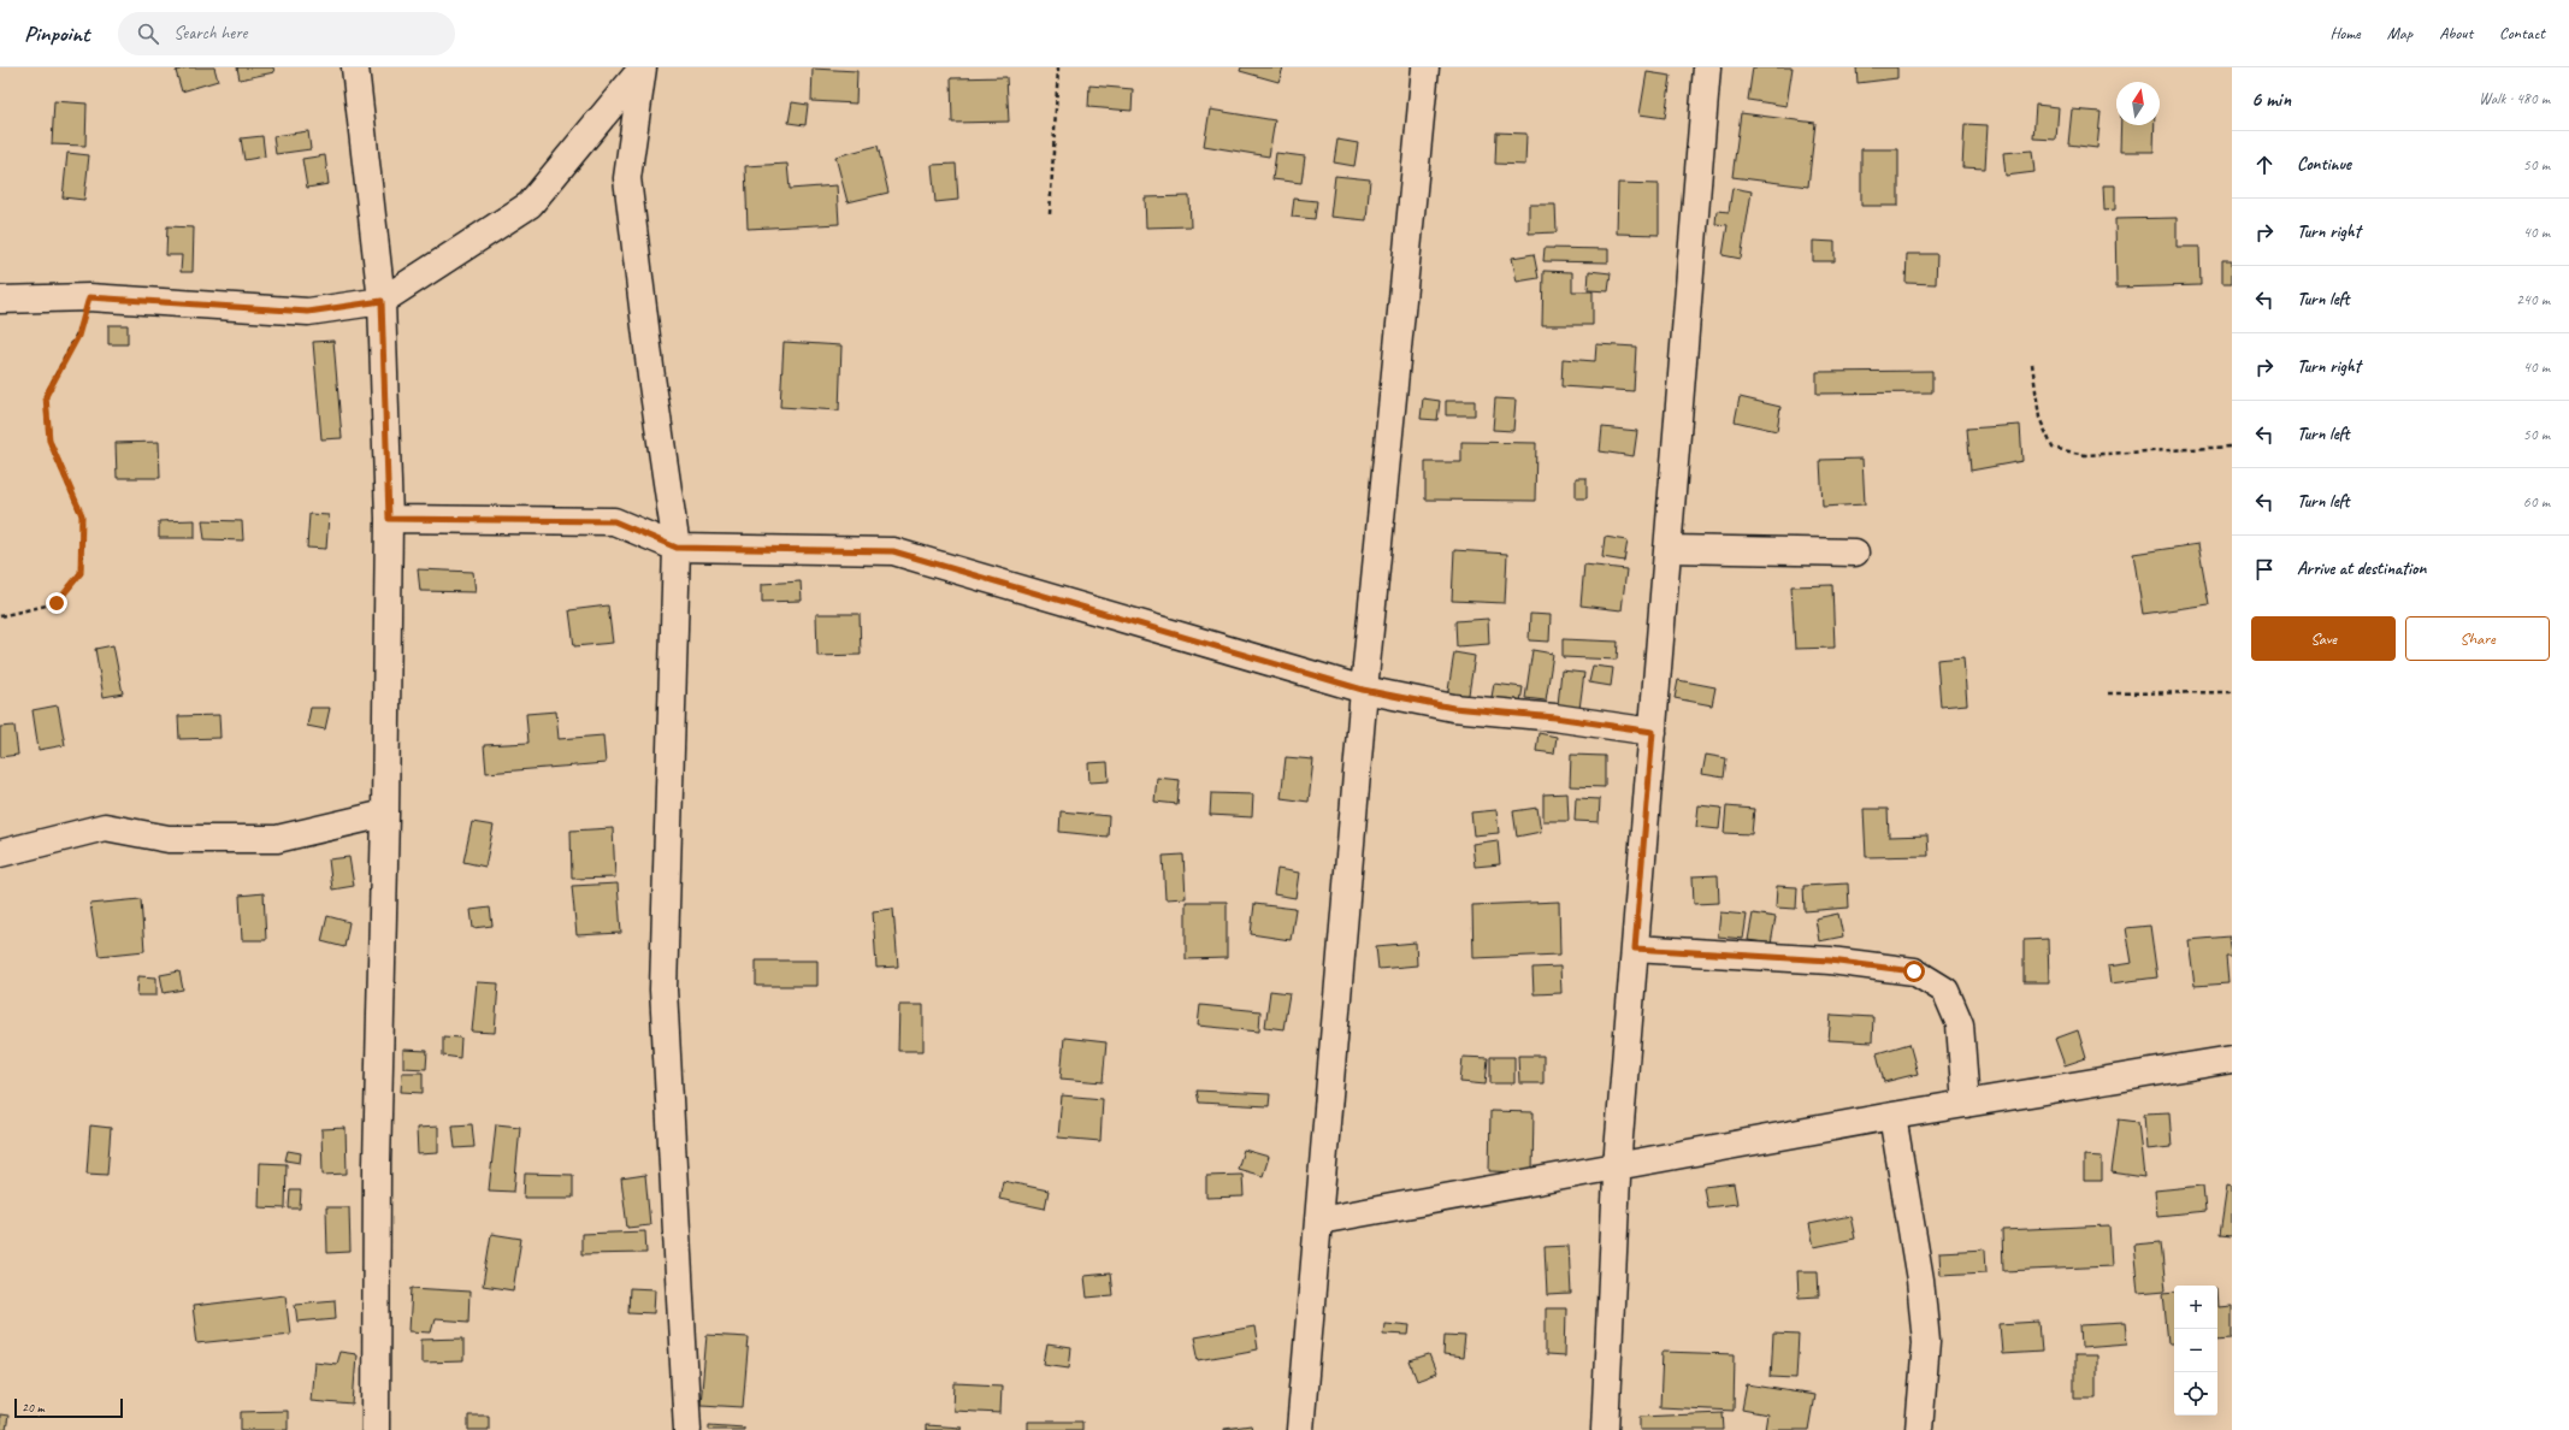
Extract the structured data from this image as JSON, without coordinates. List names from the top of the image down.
{
  "scale_bar": "20 m",
  "north": "top",
  "page": {
    "header": "Pinpoint",
    "search": "Search here",
    "nav": [
      "Home",
      "Map",
      "About",
      "Contact"
    ],
    "heading": ["6 min", "Walk · 480 m"],
    "list": [
      ["Continue", "50 m"],
      ["Turn right", "40 m"],
      ["Turn left", "240 m"],
      ["Turn right", "40 m"],
      ["Turn left", "50 m"],
      ["Turn left", "60 m"],
      "Arrive at destination"
    ],
    "buttons": ["Save", "Share"],
    "map_buttons": ["+", "−"],
    "scale": "20 m"
  }
}
